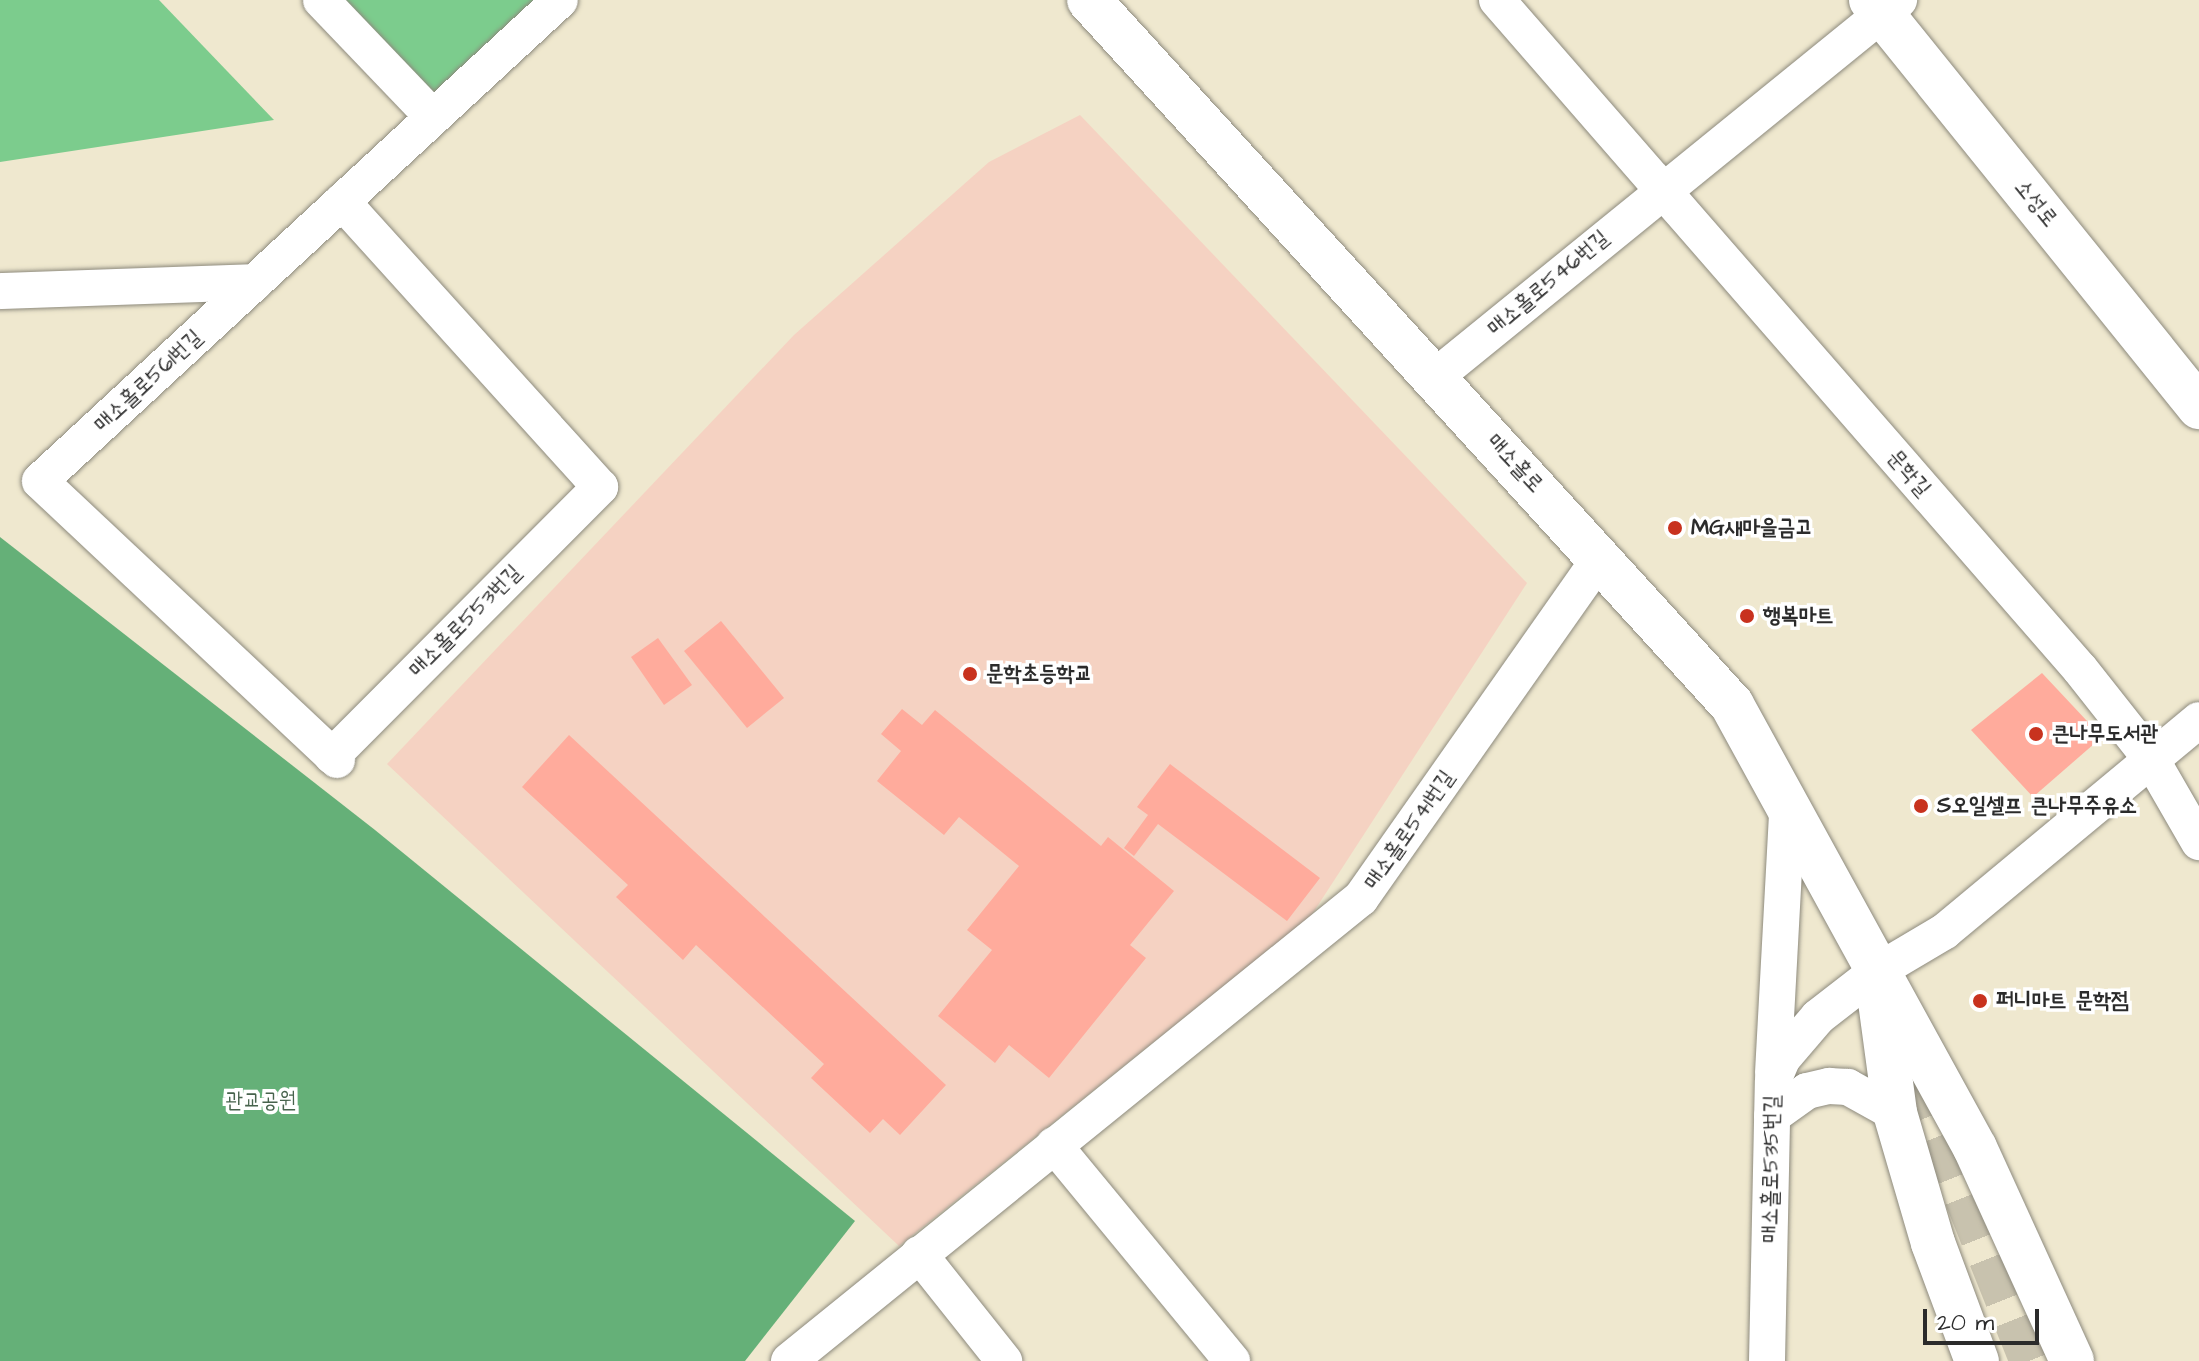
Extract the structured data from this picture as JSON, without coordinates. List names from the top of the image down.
{
  "streets": {
    "main road": ["소성로", "매소홀로"],
    "street": [
      "매소홀로546번길",
      "매소홀로561번길",
      "문학길",
      "매소홀로553번길",
      "매소홀로541번길",
      "매소홀로535번길"
    ]
  },
  "crossings": [
    ["소성로", "매소홀로546번길"],
    ["매소홀로546번길", "매소홀로"],
    ["매소홀로546번길", "문학길"],
    ["매소홀로561번길", "매소홀로553번길"],
    ["매소홀로", "매소홀로541번길"],
    ["매소홀로", "매소홀로535번길"]
  ],
  "parks": ["관교공원"],
  "places": [
    "MG새마을금고",
    "행복마트",
    "문학초등학교",
    "큰나무도서관",
    "S오일셀프 큰나무주유소",
    "퍼니마트 문학점"
  ],
  "scale_bar": "20 m"
}
